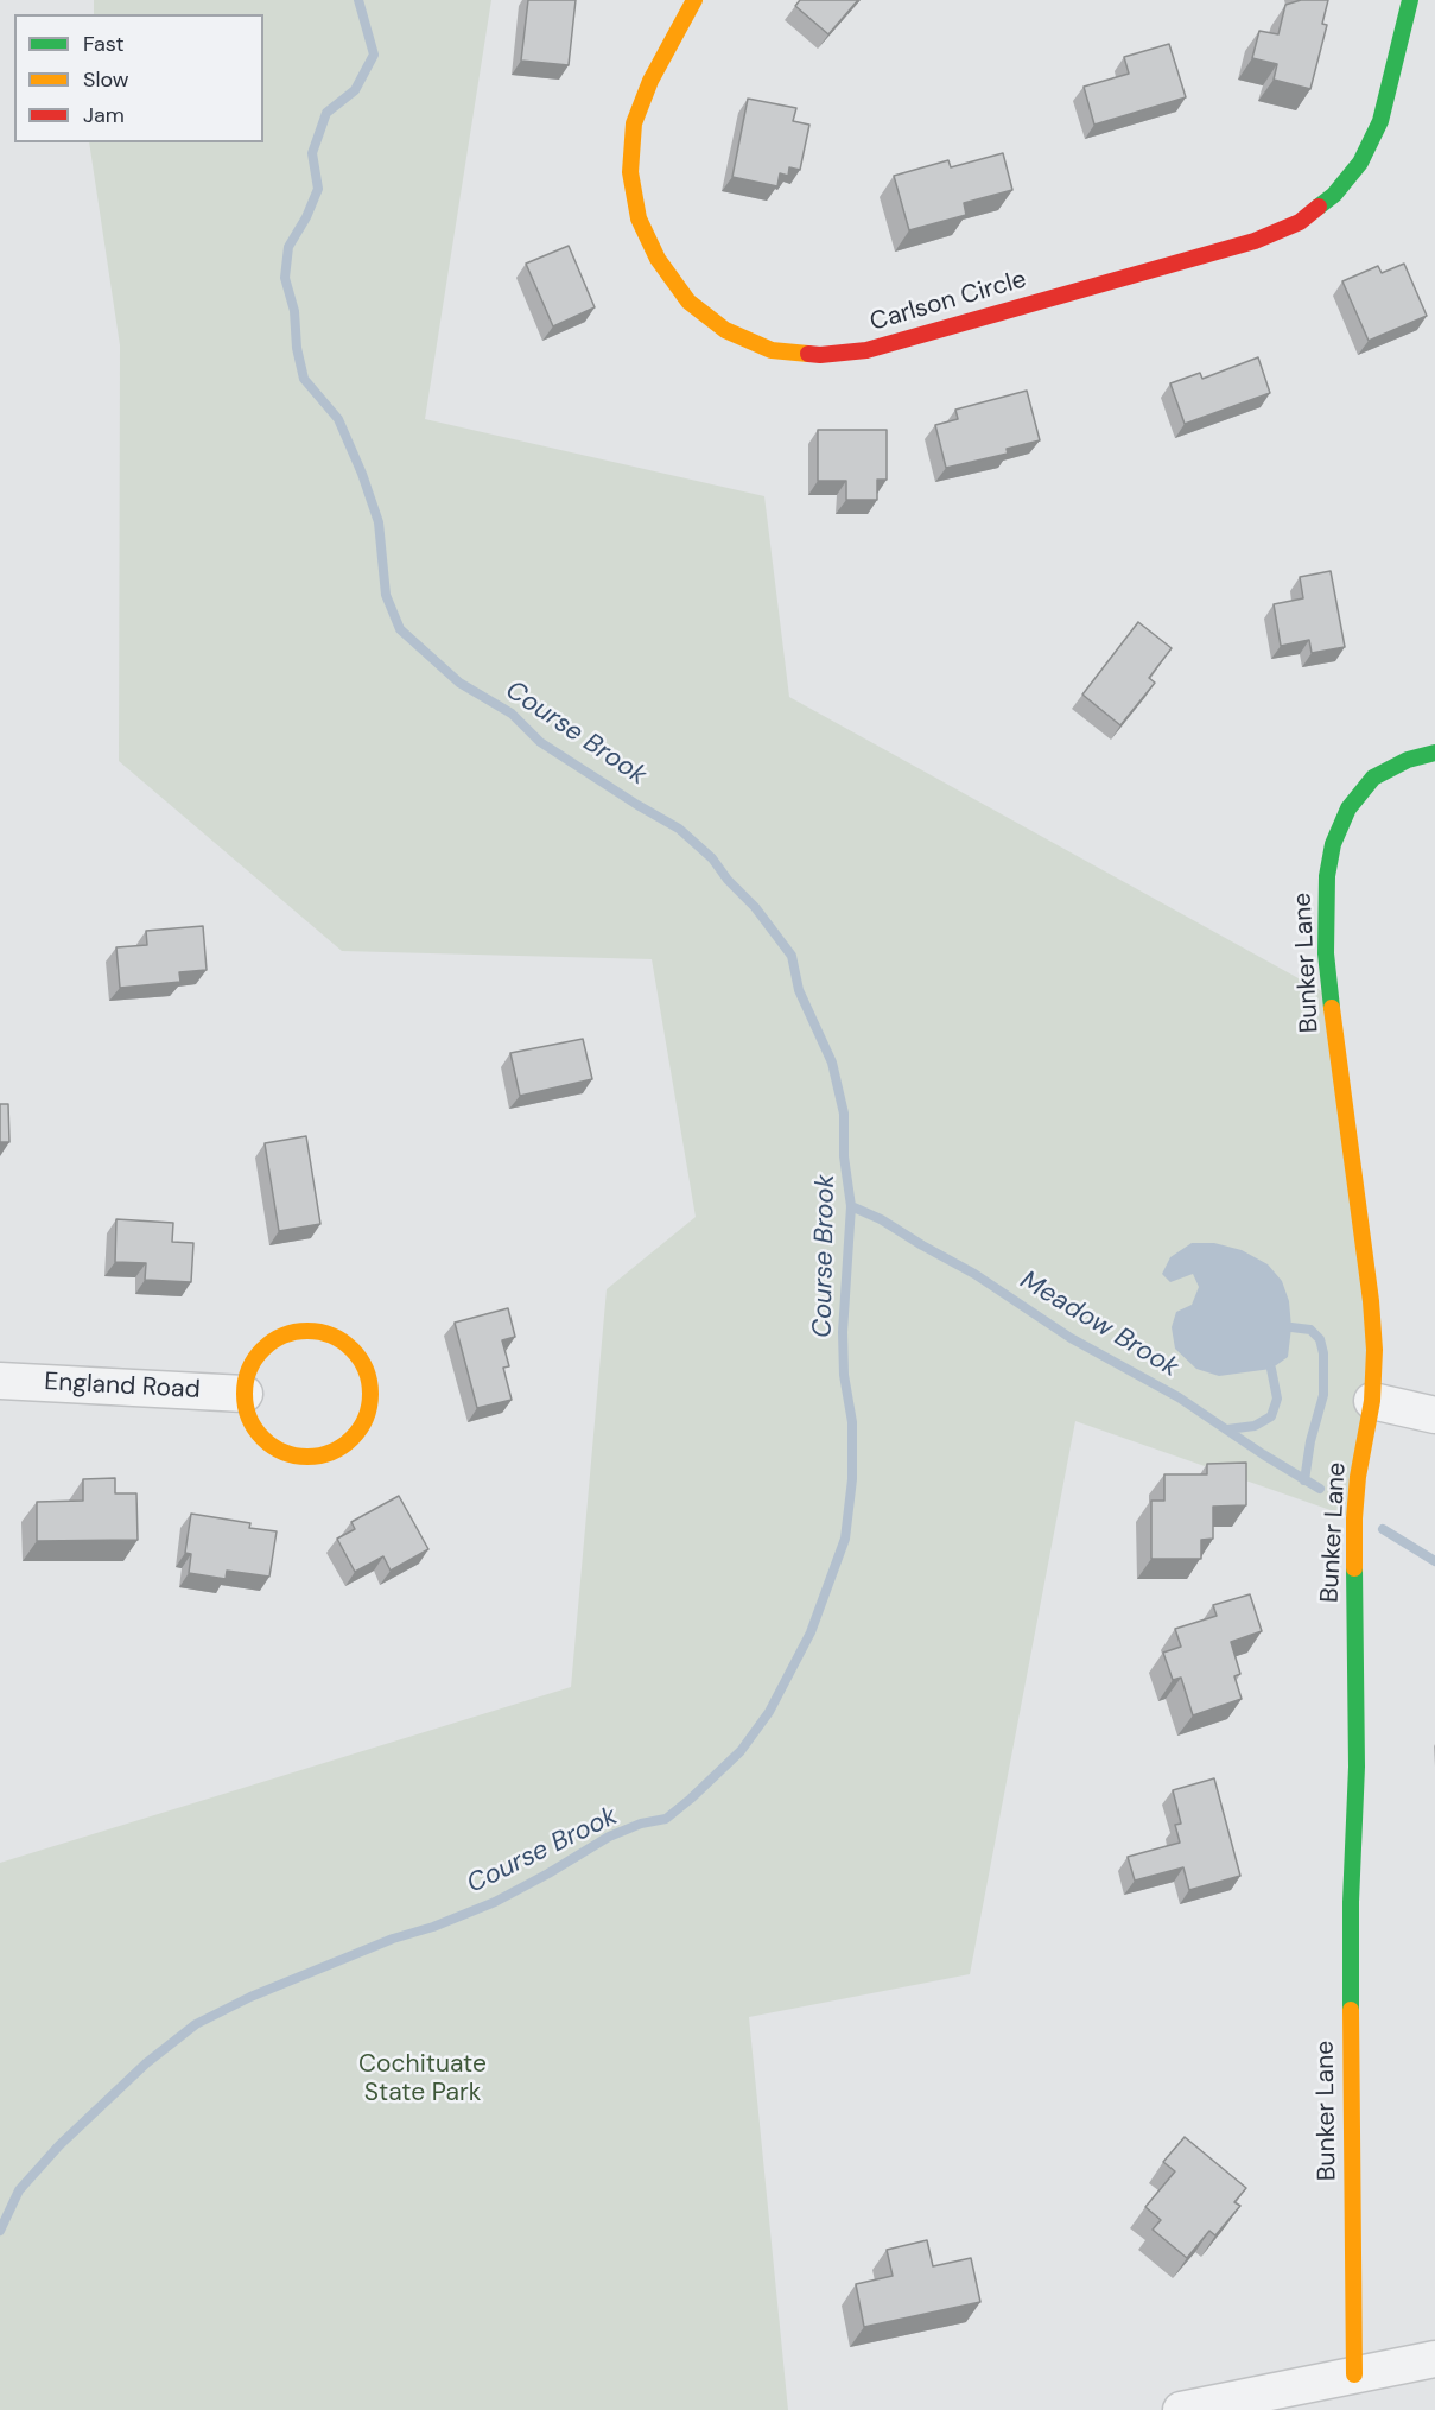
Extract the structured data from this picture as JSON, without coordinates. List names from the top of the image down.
{
  "streets": {
    "street": ["Carlson Circle", "Bunker Lane", "England Road"]
  },
  "water": ["Course Brook", "Meadow Brook"],
  "parks": ["Cochituate State Park"],
  "legend": ["Fast", "Slow", "Jam"]
}
